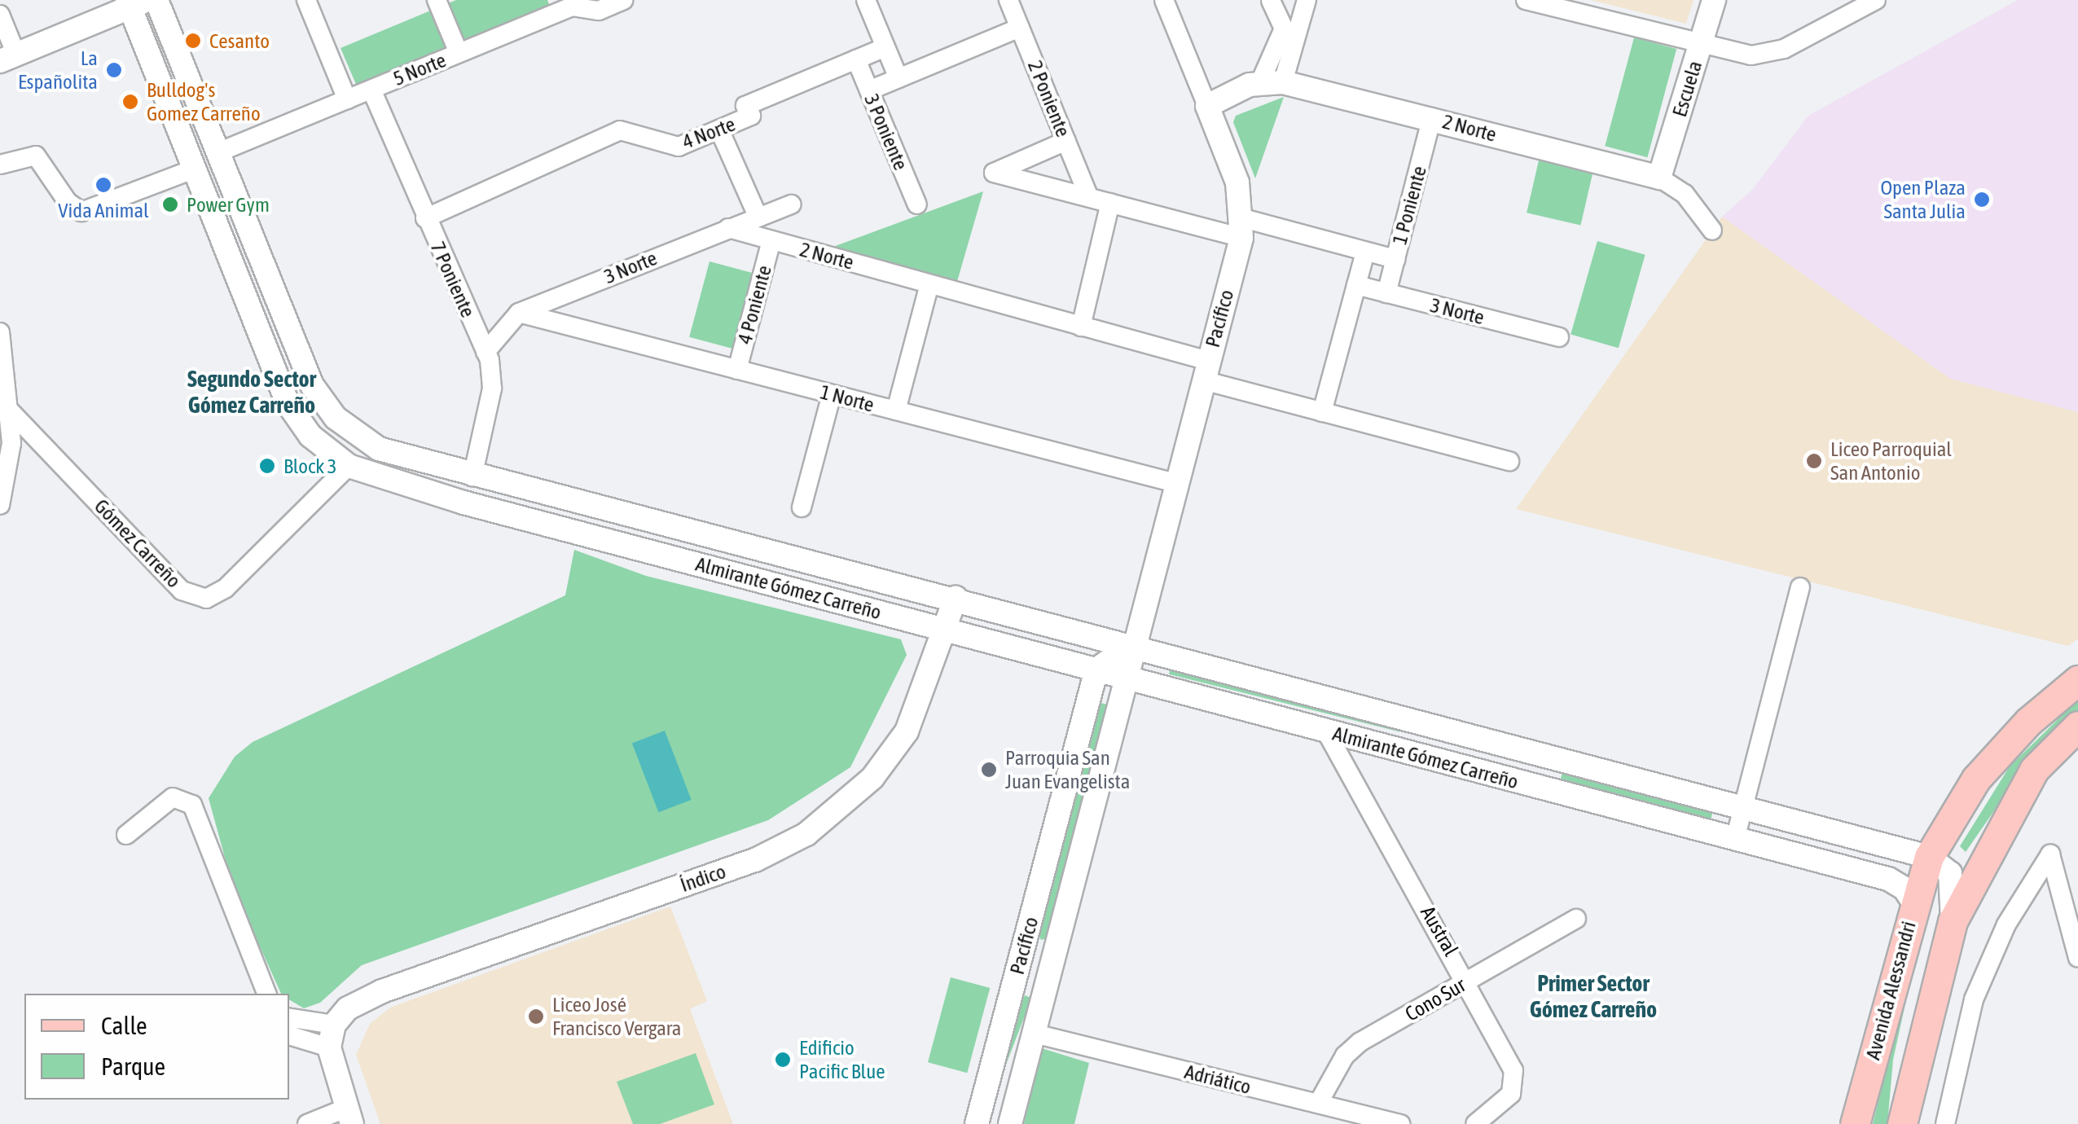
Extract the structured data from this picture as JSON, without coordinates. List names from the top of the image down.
{
  "streets": {
    "main road": ["Avenida Alessandri"],
    "street": [
      "5 Norte",
      "Escuela",
      "2 Poniente",
      "2 Norte",
      "3 Poniente",
      "4 Norte",
      "1 Poniente",
      "3 Norte",
      "7 Poniente",
      "4 Poniente",
      "Pacífico",
      "1 Norte",
      "Gómez Carreño",
      "Almirante Gómez Carreño",
      "Índico",
      "Austral",
      "Cono Sur",
      "Adriático"
    ]
  },
  "crossings": [
    ["5 Norte", "7 Poniente"],
    ["5 Norte", "Almirante Gómez Carreño"],
    ["Escuela", "2 Norte"],
    ["2 Norte", "1 Poniente"],
    ["2 Norte", "3 Norte"],
    ["2 Norte", "4 Poniente"],
    ["2 Norte", "Pacífico"],
    ["3 Poniente", "4 Norte"],
    ["4 Norte", "7 Poniente"],
    ["1 Poniente", "3 Norte"],
    ["3 Norte", "7 Poniente"],
    ["3 Norte", "1 Norte"],
    ["7 Poniente", "Almirante Gómez Carreño"],
    ["4 Poniente", "1 Norte"],
    ["Pacífico", "1 Norte"],
    ["Pacífico", "Almirante Gómez Carreño"],
    ["Pacífico", "Adriático"],
    ["Gómez Carreño", "Almirante Gómez Carreño"],
    ["Almirante Gómez Carreño", "Índico"],
    ["Almirante Gómez Carreño", "Austral"],
    ["Almirante Gómez Carreño", "Avenida Alessandri"],
    ["Austral", "Cono Sur"],
    ["Cono Sur", "Adriático"]
  ],
  "districts": ["Segundo Sector Gómez Carreño", "Primer Sector Gómez Carreño"],
  "places": [
    "Cesanto",
    "La Españolita",
    "Bulldog's Gomez Carreño",
    "Vida Animal",
    "Open Plaza Santa Julia",
    "Power Gym",
    "Liceo Parroquial San Antonio",
    "Block 3",
    "Parroquia San Juan Evangelista",
    "Liceo José Francisco Vergara",
    "Edificio Pacific Blue"
  ],
  "legend": ["Calle", "Parque"]
}
